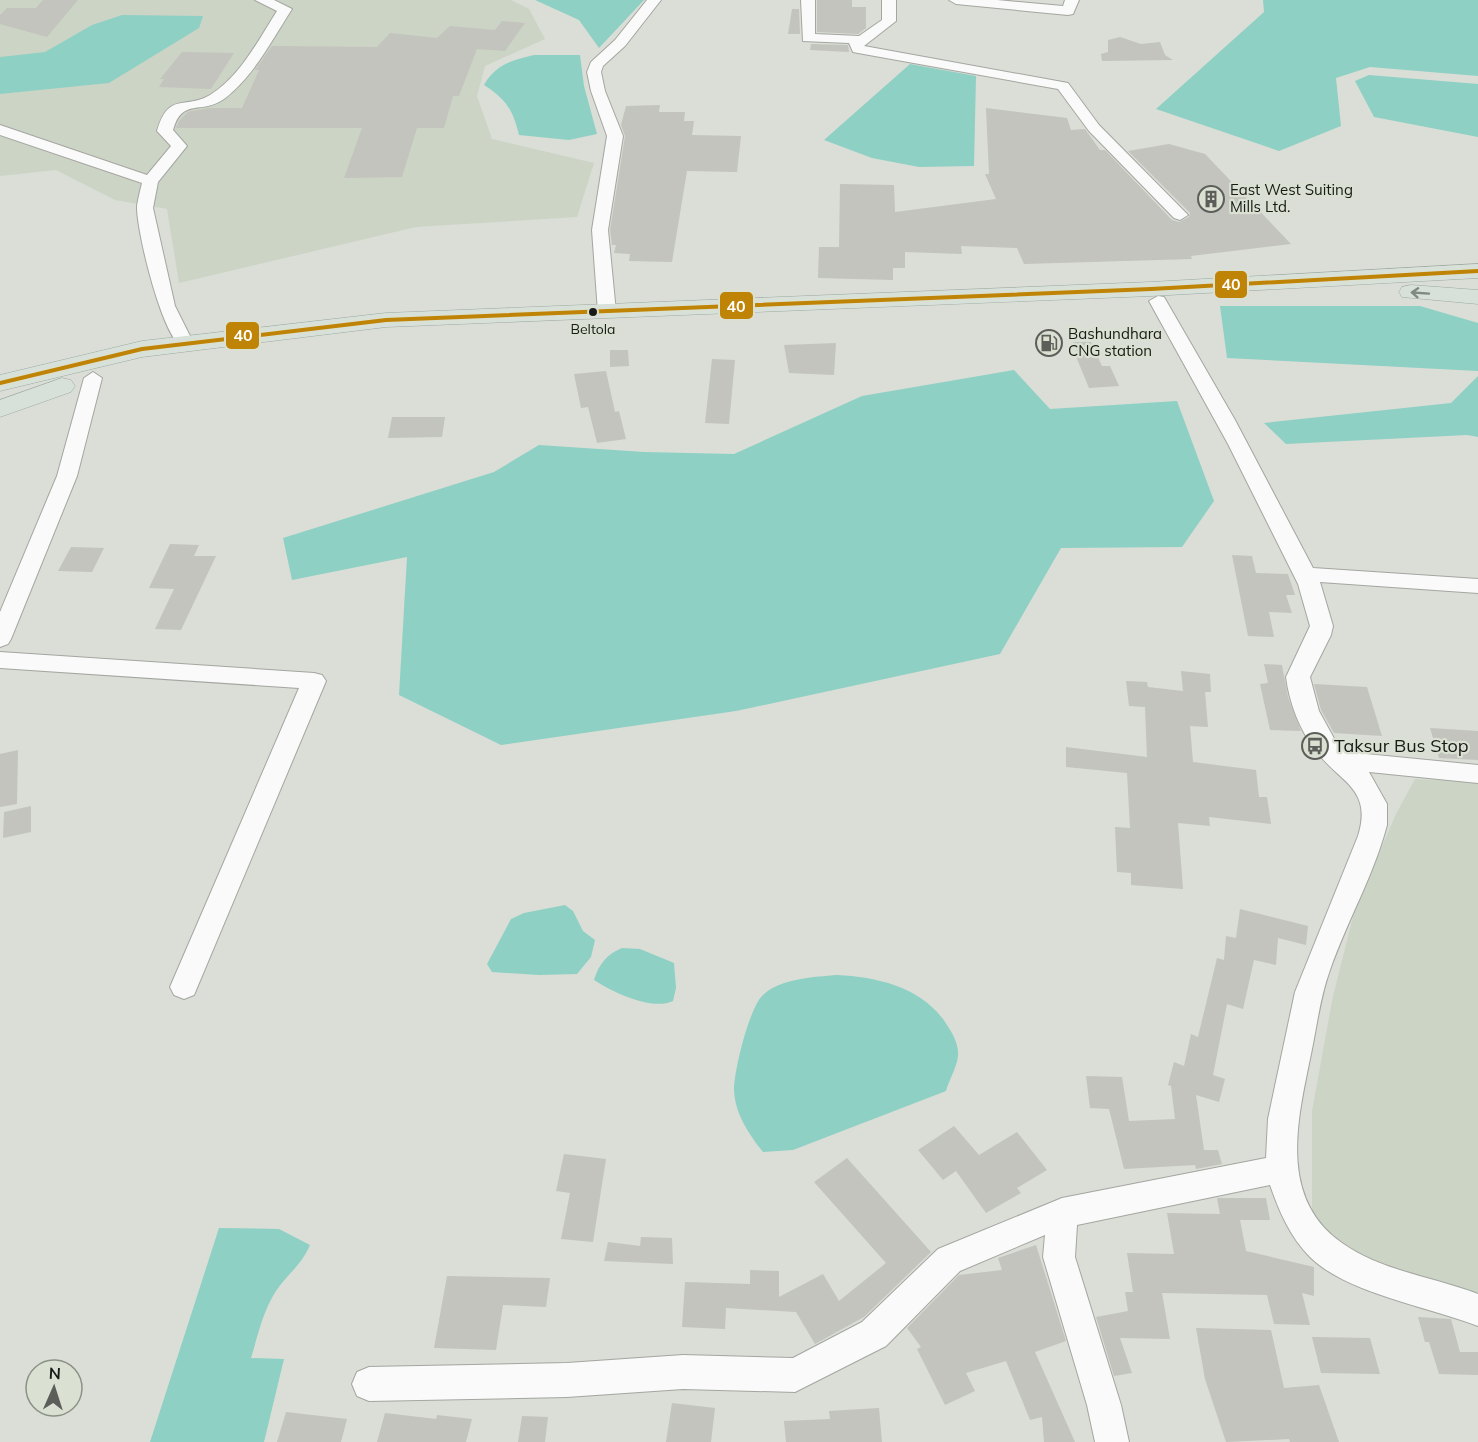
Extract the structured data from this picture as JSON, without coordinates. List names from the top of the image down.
{
  "places": {
    "building": ["East West Suiting Mills Ltd."],
    "other": ["Beltola"],
    "fuel station": ["Bashundhara CNG station"],
    "bus stop": ["Taksur Bus Stop"]
  },
  "lines": ["transit line 40"],
  "north": "top"
}
